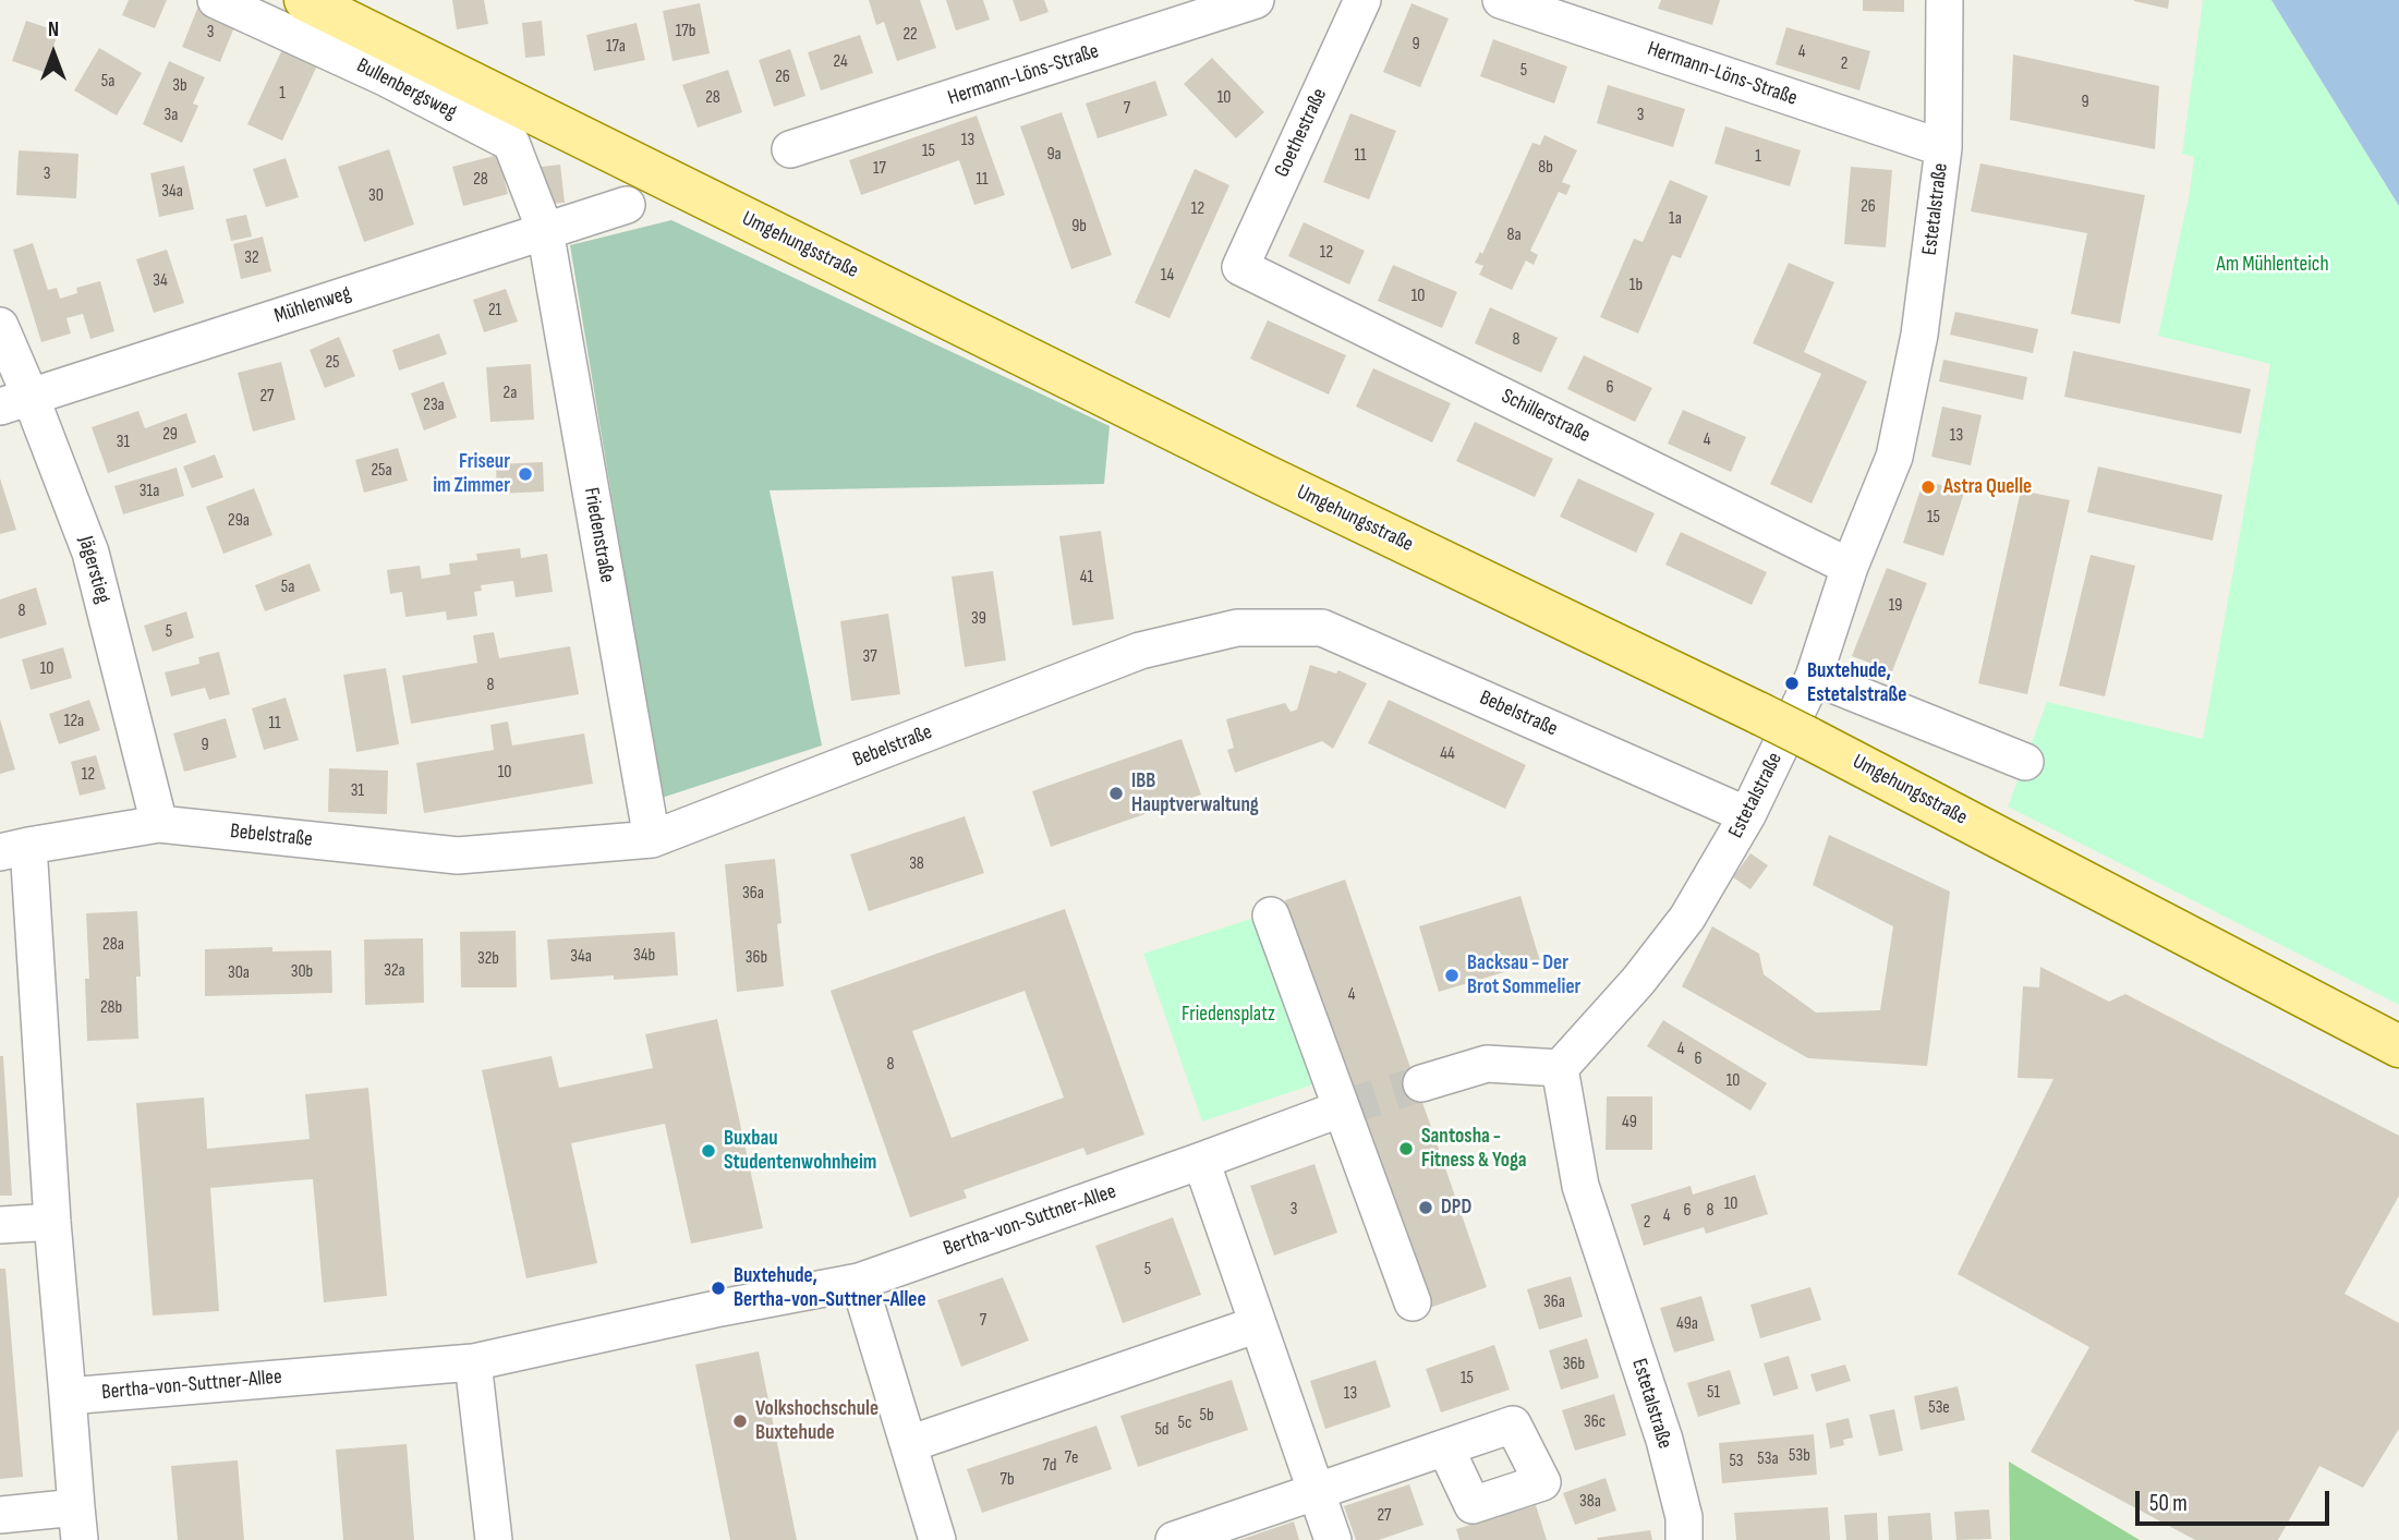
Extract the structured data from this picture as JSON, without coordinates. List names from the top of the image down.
{
  "streets": {
    "main road": ["Umgehungsstraße"],
    "street": [
      "Hermann-Löns-Straße",
      "Bullenbergsweg",
      "Goethestraße",
      "Estetalstraße",
      "Mühlenweg",
      "Schillerstraße",
      "Friedenstraße",
      "Jägerstieg",
      "Bebelstraße",
      "Bertha-von-Suttner-Allee"
    ]
  },
  "crossings": [
    ["Hermann-Löns-Straße", "Estetalstraße"],
    ["Bullenbergsweg", "Mühlenweg"],
    ["Bullenbergsweg", "Friedenstraße"],
    ["Goethestraße", "Schillerstraße"],
    ["Estetalstraße", "Schillerstraße"],
    ["Estetalstraße", "Bebelstraße"],
    ["Mühlenweg", "Friedenstraße"],
    ["Mühlenweg", "Jägerstieg"],
    ["Friedenstraße", "Bebelstraße"],
    ["Jägerstieg", "Bebelstraße"]
  ],
  "parks": ["Am Mühlenteich", "Friedensplatz"],
  "places": [
    "Friseur im Zimmer",
    "Astra Quelle",
    "Buxtehude, Estetalstraße",
    "IBB Hauptverwaltung",
    "Backsau - Der Brot Sommelier",
    "Santosha - Fitness & Yoga",
    "Buxbau Studentenwohnheim",
    "DPD",
    "Buxtehude, Bertha-von-Suttner-Allee",
    "Volkshochschule Buxtehude"
  ],
  "house_numbers": [
    "17b",
    "3",
    "22",
    "9",
    "17a",
    "4",
    "24",
    "2",
    "5",
    "26",
    "5a",
    "3b",
    "1",
    "28",
    "10",
    "9",
    "7",
    "3a",
    "3",
    "13",
    "15",
    "9a",
    "11",
    "1",
    "8b",
    "17",
    "3",
    "28",
    "11",
    "34a",
    "30",
    "26",
    "12",
    "1a",
    "9b",
    "8a",
    "12",
    "32",
    "14",
    "34",
    "1b",
    "10",
    "21",
    "8",
    "25",
    "6",
    "2a",
    "27",
    "23a",
    "29",
    "13",
    "4",
    "31",
    "25a",
    "31a",
    "15",
    "29a",
    "41",
    "5a",
    "19",
    "8",
    "39",
    "5",
    "37",
    "10",
    "8",
    "12a",
    "11",
    "9",
    "44",
    "10",
    "12",
    "31",
    "38",
    "36a",
    "28a",
    "34b",
    "34a",
    "36b",
    "32b",
    "32a",
    "30b",
    "30a",
    "4",
    "28b",
    "4",
    "6",
    "8",
    "10",
    "49",
    "10",
    "3",
    "6",
    "8",
    "4",
    "2",
    "5",
    "36a",
    "7",
    "49a",
    "36b",
    "15",
    "51",
    "13",
    "53e",
    "5b",
    "36c",
    "5c",
    "5d",
    "53b",
    "7e",
    "53a",
    "53",
    "7d",
    "7b",
    "38a",
    "27"
  ],
  "scale_bar": "50 m",
  "north": "top"
}
